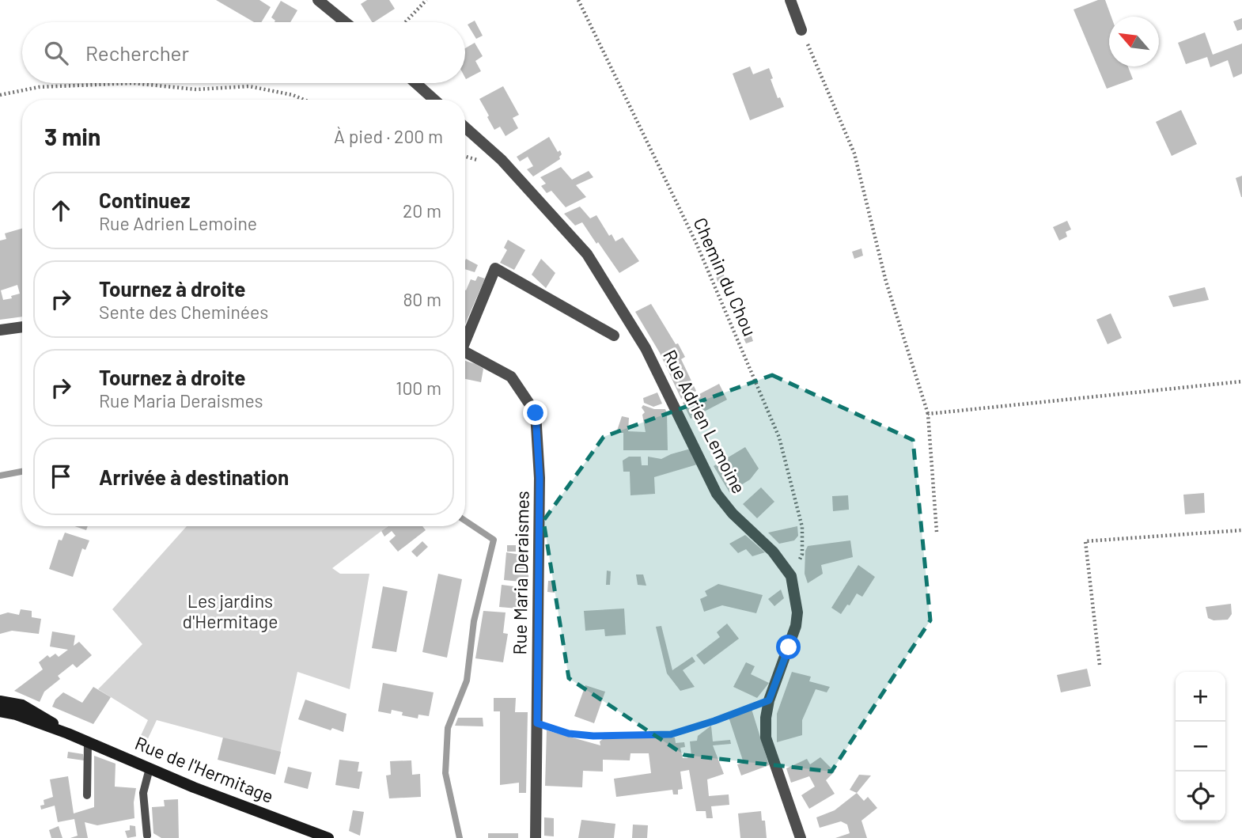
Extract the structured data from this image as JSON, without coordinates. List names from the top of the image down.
{
  "streets": {
    "main road": ["Rue de l'Hermitage"],
    "street": ["Rue Adrien Lemoine", "Rue Maria Deraismes"],
    "path": ["Chemin du Chou"]
  },
  "crossings": [
    ["Chemin du Chou", "Rue Adrien Lemoine"]
  ],
  "parks": ["Les jardins d'Hermitage"],
  "north": "top left",
  "page": {
    "search": "Rechercher",
    "heading": ["3 min", "À pied · 200 m"],
    "list": [
      ["Continuez", "Rue Adrien Lemoine", "20 m"],
      ["Tournez à droite", "Sente des Cheminées", "80 m"],
      ["Tournez à droite", "Rue Maria Deraismes", "100 m"],
      "Arrivée à destination"
    ],
    "map_buttons": ["+", "−"]
  }
}
